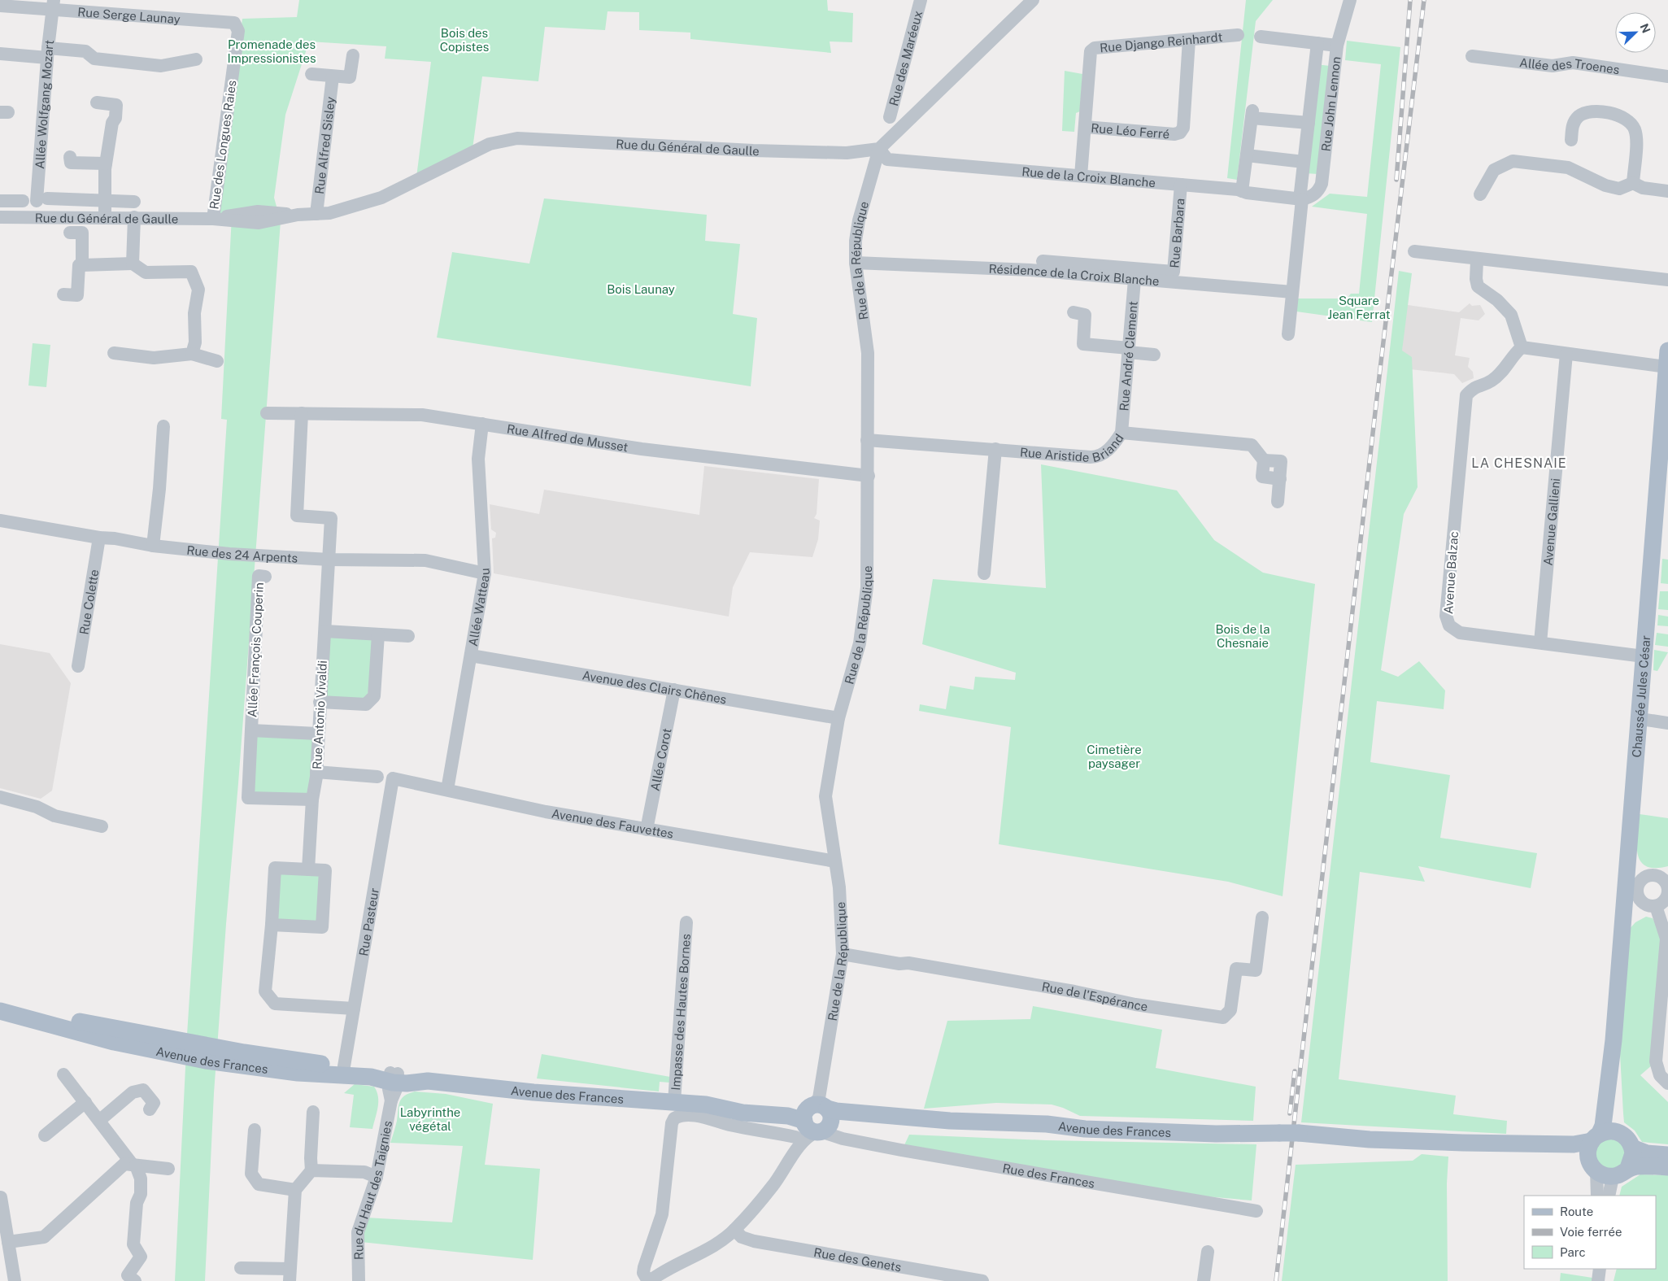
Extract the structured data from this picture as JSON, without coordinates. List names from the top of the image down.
{
  "streets": {
    "main road": ["Chaussée Jules César", "Avenue des Frances"],
    "street": [
      "Rue Serge Launay",
      "Rue Django Reinhardt",
      "Rue des Maréeux",
      "Allée des Troenes",
      "Rue John Lennon",
      "Allée Wolfgang Mozart",
      "Rue Léo Ferré",
      "Rue des Longues Raies",
      "Rue Alfred Sisley",
      "Rue du Général de Gaulle",
      "Rue de la Croix Blanche",
      "Rue Barbara",
      "Rue de la République",
      "Résidence de la Croix Blanche",
      "Rue André Clement",
      "Rue Alfred de Musset",
      "Rue Aristide Briand",
      "Avenue Gallieni",
      "Rue des 24 Arpents",
      "Avenue Balzac",
      "Rue Colette",
      "Allée Watteau",
      "Allée François Couperin",
      "Avenue des Clairs Chênes",
      "Rue Antonio Vivaldi",
      "Allée Corot",
      "Avenue des Fauvettes",
      "Rue Pasteur",
      "Rue de l'Espérance",
      "Impasse des Hautes Bornes",
      "Rue des Frances",
      "Rue du Haut des Taignies",
      "Rue des Genets"
    ]
  },
  "crossings": [
    ["Rue Serge Launay", "Allée Wolfgang Mozart"],
    ["Rue Serge Launay", "Rue des Longues Raies"],
    ["Rue Django Reinhardt", "Rue Léo Ferré"],
    ["Rue Django Reinhardt", "Rue de la Croix Blanche"],
    ["Rue John Lennon", "Rue de la Croix Blanche"],
    ["Rue des Longues Raies", "Rue du Général de Gaulle"],
    ["Rue Alfred Sisley", "Rue du Général de Gaulle"],
    ["Rue du Général de Gaulle", "Rue de la Croix Blanche"],
    ["Rue du Général de Gaulle", "Rue de la République"],
    ["Rue de la Croix Blanche", "Rue Barbara"],
    ["Rue de la Croix Blanche", "Rue de la République"],
    ["Rue de la République", "Résidence de la Croix Blanche"],
    ["Rue de la République", "Rue Alfred de Musset"],
    ["Rue de la République", "Rue Aristide Briand"],
    ["Rue de la République", "Avenue des Clairs Chênes"],
    ["Rue de la République", "Avenue des Fauvettes"],
    ["Rue de la République", "Rue de l'Espérance"],
    ["Rue de la République", "Impasse des Hautes Bornes"],
    ["Rue de la République", "Avenue des Frances"],
    ["Rue de la République", "Rue des Frances"],
    ["Rue de la République", "Rue des Genets"],
    ["Résidence de la Croix Blanche", "Rue André Clement"],
    ["Rue André Clement", "Rue Aristide Briand"],
    ["Rue Alfred de Musset", "Allée Watteau"],
    ["Rue Alfred de Musset", "Rue Antonio Vivaldi"],
    ["Avenue Gallieni", "Avenue Balzac"],
    ["Rue des 24 Arpents", "Rue Colette"],
    ["Rue des 24 Arpents", "Allée Watteau"],
    ["Rue des 24 Arpents", "Rue Antonio Vivaldi"],
    ["Avenue Balzac", "Chaussée Jules César"],
    ["Allée Watteau", "Avenue des Clairs Chênes"],
    ["Allée Watteau", "Avenue des Fauvettes"],
    ["Avenue des Clairs Chênes", "Allée Corot"],
    ["Allée Corot", "Avenue des Fauvettes"],
    ["Avenue des Fauvettes", "Rue Pasteur"],
    ["Rue Pasteur", "Avenue des Frances"],
    ["Impasse des Hautes Bornes", "Avenue des Frances"],
    ["Avenue des Frances", "Rue des Frances"],
    ["Avenue des Frances", "Rue du Haut des Taignies"]
  ],
  "districts": ["LA CHESNAIE"],
  "parks": [
    "Bois des Copistes",
    "Promenade des Impressionistes",
    "Bois Launay",
    "Square Jean Ferrat",
    "Bois de la Chesnaie",
    "Cimetière paysager",
    "Labyrinthe végétal"
  ],
  "legend": ["Route", "Voie ferrée", "Parc"],
  "north": "top right"
}
